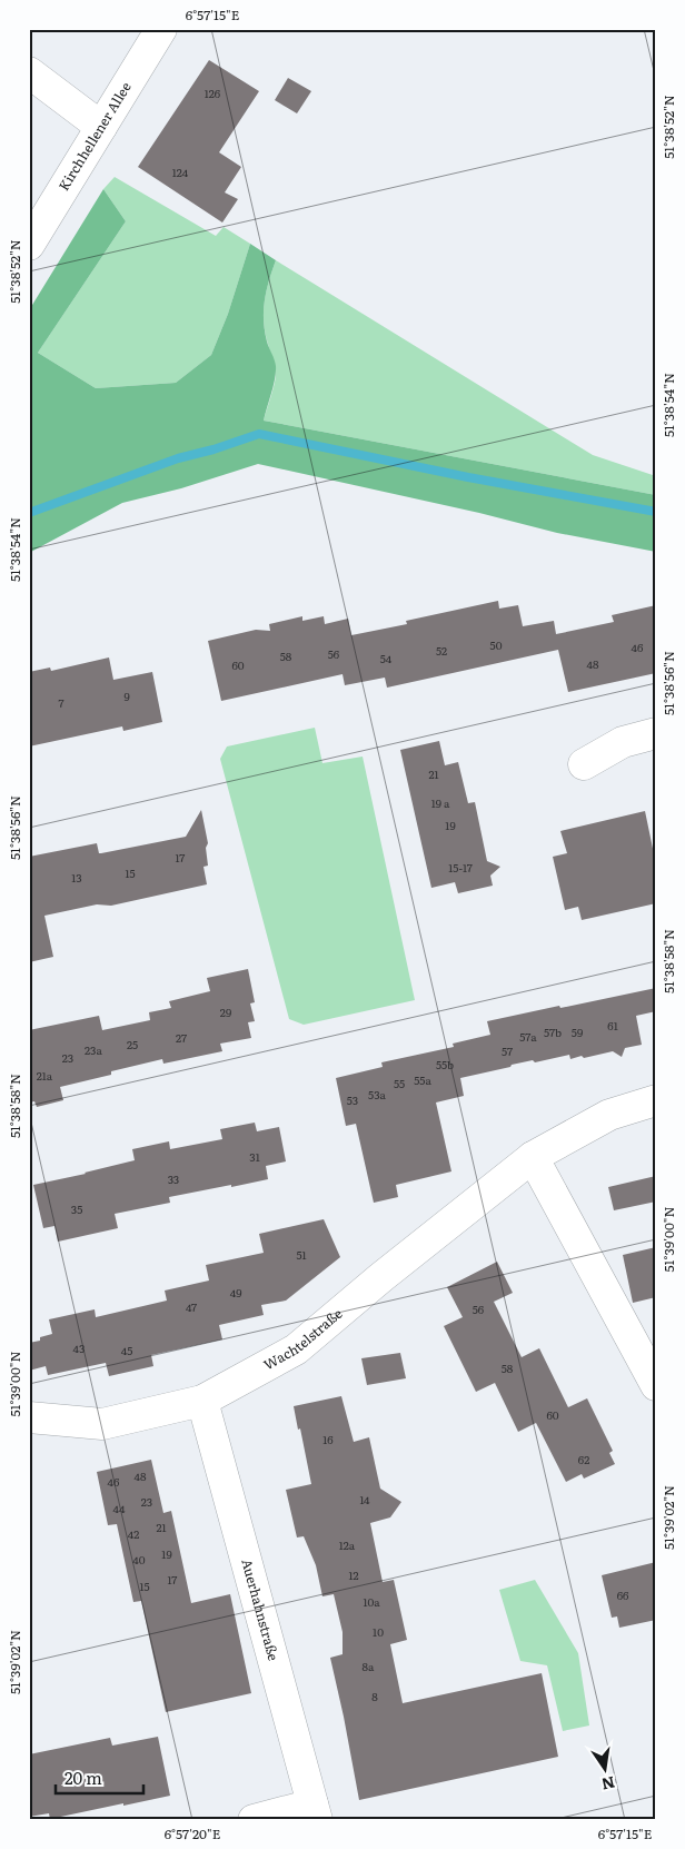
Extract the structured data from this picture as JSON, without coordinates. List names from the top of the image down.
{
  "streets": {
    "street": ["Kirchhellener Allee", "Wachtelstraße", "Auerhahnstraße"]
  },
  "crossings": [
    ["Wachtelstraße", "Auerhahnstraße"]
  ],
  "house_numbers": [
    "126",
    "124",
    "50",
    "46",
    "52",
    "56",
    "58",
    "54",
    "48",
    "60",
    "9",
    "7",
    "21",
    "19 a",
    "19",
    "17",
    "15-17",
    "15",
    "13",
    "29",
    "61",
    "57b",
    "59",
    "57a",
    "27",
    "25",
    "23a",
    "57",
    "23",
    "55b",
    "21a",
    "55a",
    "55",
    "53a",
    "53",
    "31",
    "33",
    "35",
    "51",
    "49",
    "47",
    "56",
    "43",
    "45",
    "58",
    "60",
    "16",
    "62",
    "48",
    "46",
    "14",
    "23",
    "44",
    "21",
    "42",
    "12a",
    "19",
    "40",
    "12",
    "17",
    "15",
    "66",
    "10a",
    "10",
    "8a",
    "8"
  ],
  "scale_bar": "20 m",
  "north": "bottom",
  "coordinates": [
    "6°57'15\"E",
    "51°38'52\"N",
    "51°38'54\"N",
    "51°38'56\"N",
    "51°38'58\"N",
    "51°39'00\"N",
    "51°39'02\"N",
    "6°57'20\"E"
  ]
}
